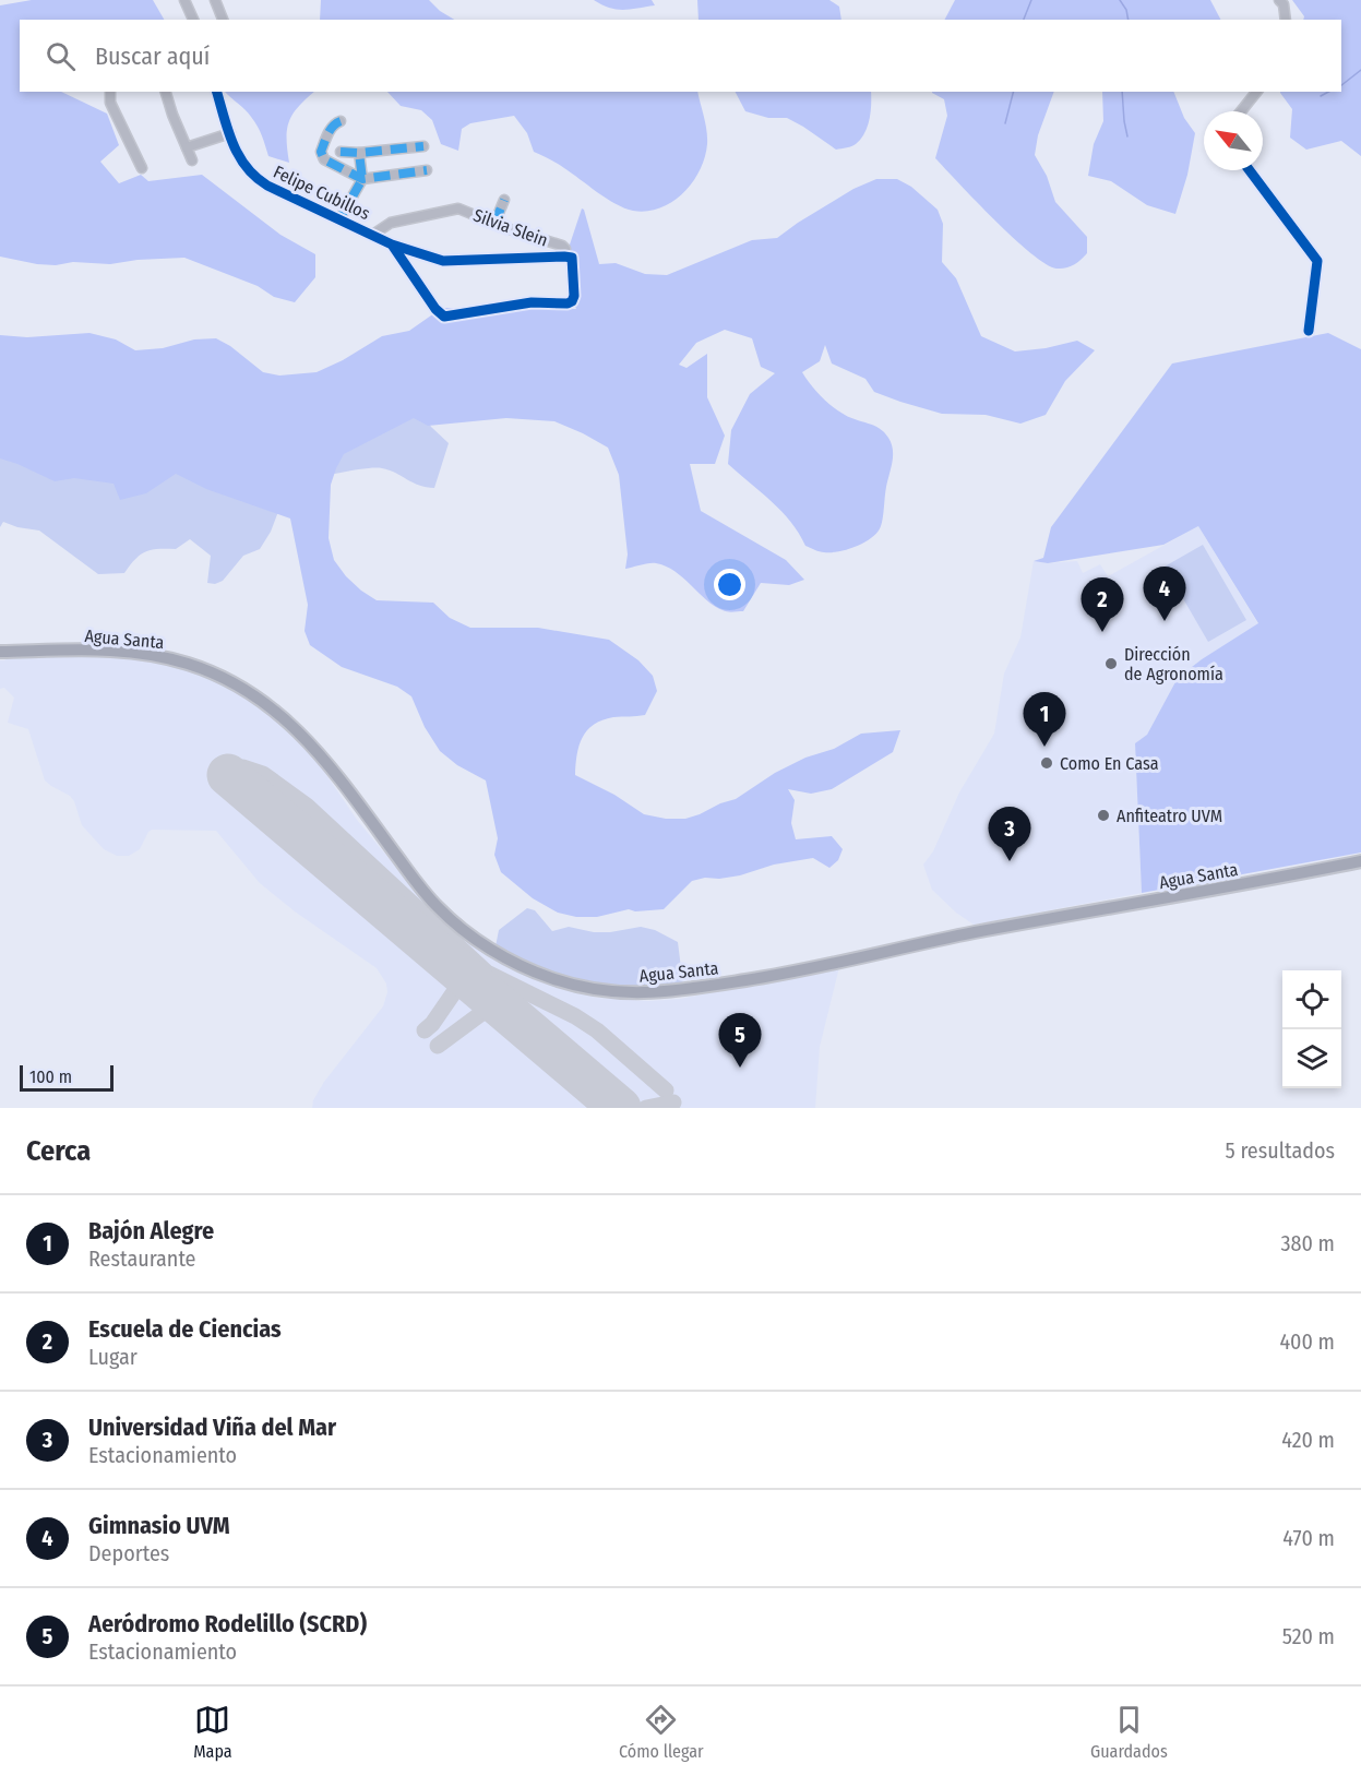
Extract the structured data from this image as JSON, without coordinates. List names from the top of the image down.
{
  "streets": {
    "main road": ["Agua Santa"],
    "street": ["Felipe Cubillos", "Silvia Slein"]
  },
  "crossings": [
    ["Felipe Cubillos", "Silvia Slein"]
  ],
  "places": ["Dirección de Agronomía", "Como En Casa", "Anfiteatro UVM"],
  "scale_bar": "100 m",
  "north": "top left",
  "page": {
    "search": "Buscar aquí",
    "pins": [
      "4",
      "2",
      "1",
      "3",
      "5"
    ],
    "scale": "100 m",
    "heading": ["Cerca", "5 resultados"],
    "list": [
      {
        "mark": "1",
        "name": "Bajón Alegre",
        "note": "Restaurante",
        "value": "380 m"
      },
      {
        "mark": "2",
        "name": "Escuela de Ciencias",
        "note": "Lugar",
        "value": "400 m"
      },
      {
        "mark": "3",
        "name": "Universidad Viña del Mar",
        "note": "Estacionamiento",
        "value": "420 m"
      },
      {
        "mark": "4",
        "name": "Gimnasio UVM",
        "note": "Deportes",
        "value": "470 m"
      },
      {
        "mark": "5",
        "name": "Aeródromo Rodelillo (SCRD)",
        "note": "Estacionamiento",
        "value": "520 m"
      }
    ],
    "nav": ["Mapa", "Cómo llegar", "Guardados"]
  }
}
